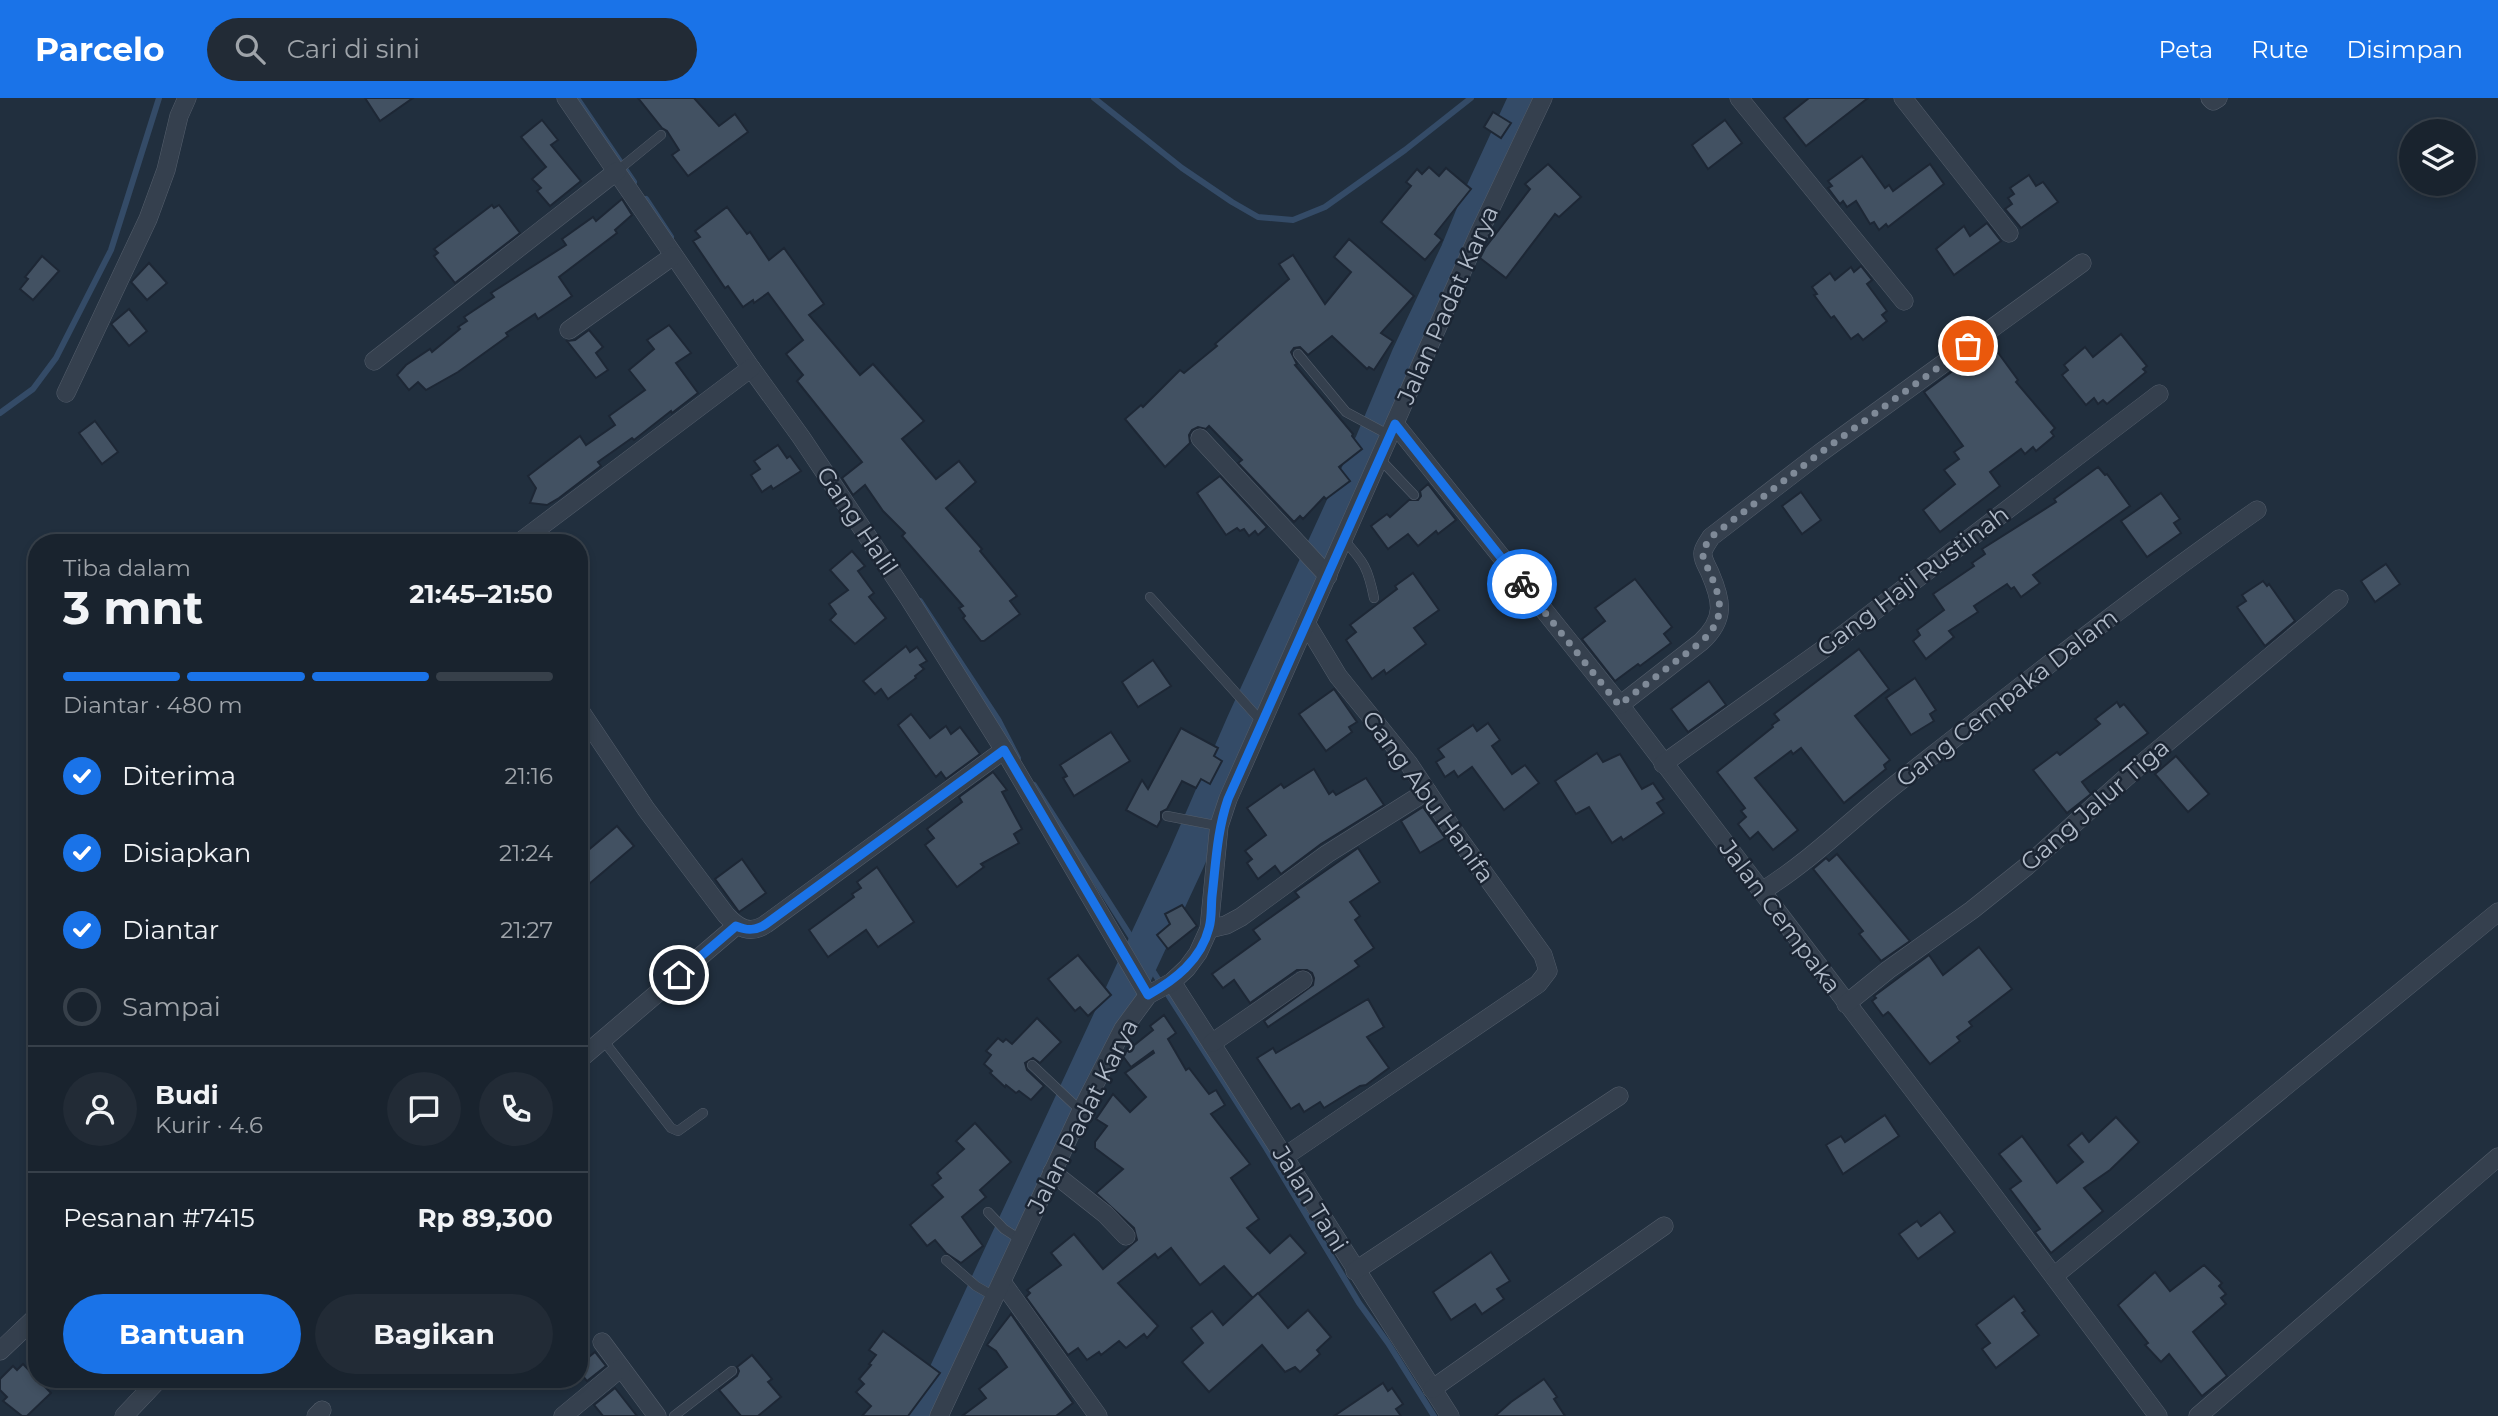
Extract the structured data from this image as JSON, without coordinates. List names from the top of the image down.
{
  "streets": {
    "street": [
      "Jalan Padat Karya",
      "Gang Halil",
      "Gang Haji Rustinah",
      "Gang Cempaka Dalam",
      "Gang Abu Hanifa",
      "Gang Jalur Tiga",
      "Jalan Cempaka",
      "Jalan Tani"
    ]
  },
  "crossings": [
    ["Jalan Padat Karya", "Gang Halil"],
    ["Jalan Padat Karya", "Gang Abu Hanifa"],
    ["Jalan Padat Karya", "Jalan Cempaka"],
    ["Jalan Padat Karya", "Jalan Tani"],
    ["Gang Halil", "Jalan Tani"],
    ["Gang Haji Rustinah", "Jalan Cempaka"],
    ["Gang Cempaka Dalam", "Jalan Cempaka"],
    ["Gang Abu Hanifa", "Jalan Tani"],
    ["Gang Jalur Tiga", "Jalan Cempaka"]
  ],
  "page": {
    "header": "Parcelo",
    "search": "Cari di sini",
    "nav": ["Peta", "Rute", "Disimpan"],
    "heading": ["3 mnt", "Tiba dalam", "21:45–21:50"],
    "panel": [
      "Budi",
      "Kurir · 4.6",
      "Pesanan #7415",
      "Rp 89,300"
    ],
    "bar": "Diantar · 480 m",
    "list": [
      ["Diterima", "21:16"],
      ["Disiapkan", "21:24"],
      ["Diantar", "21:27"],
      "Sampai"
    ],
    "buttons": ["Bantuan", "Bagikan"]
  }
}
